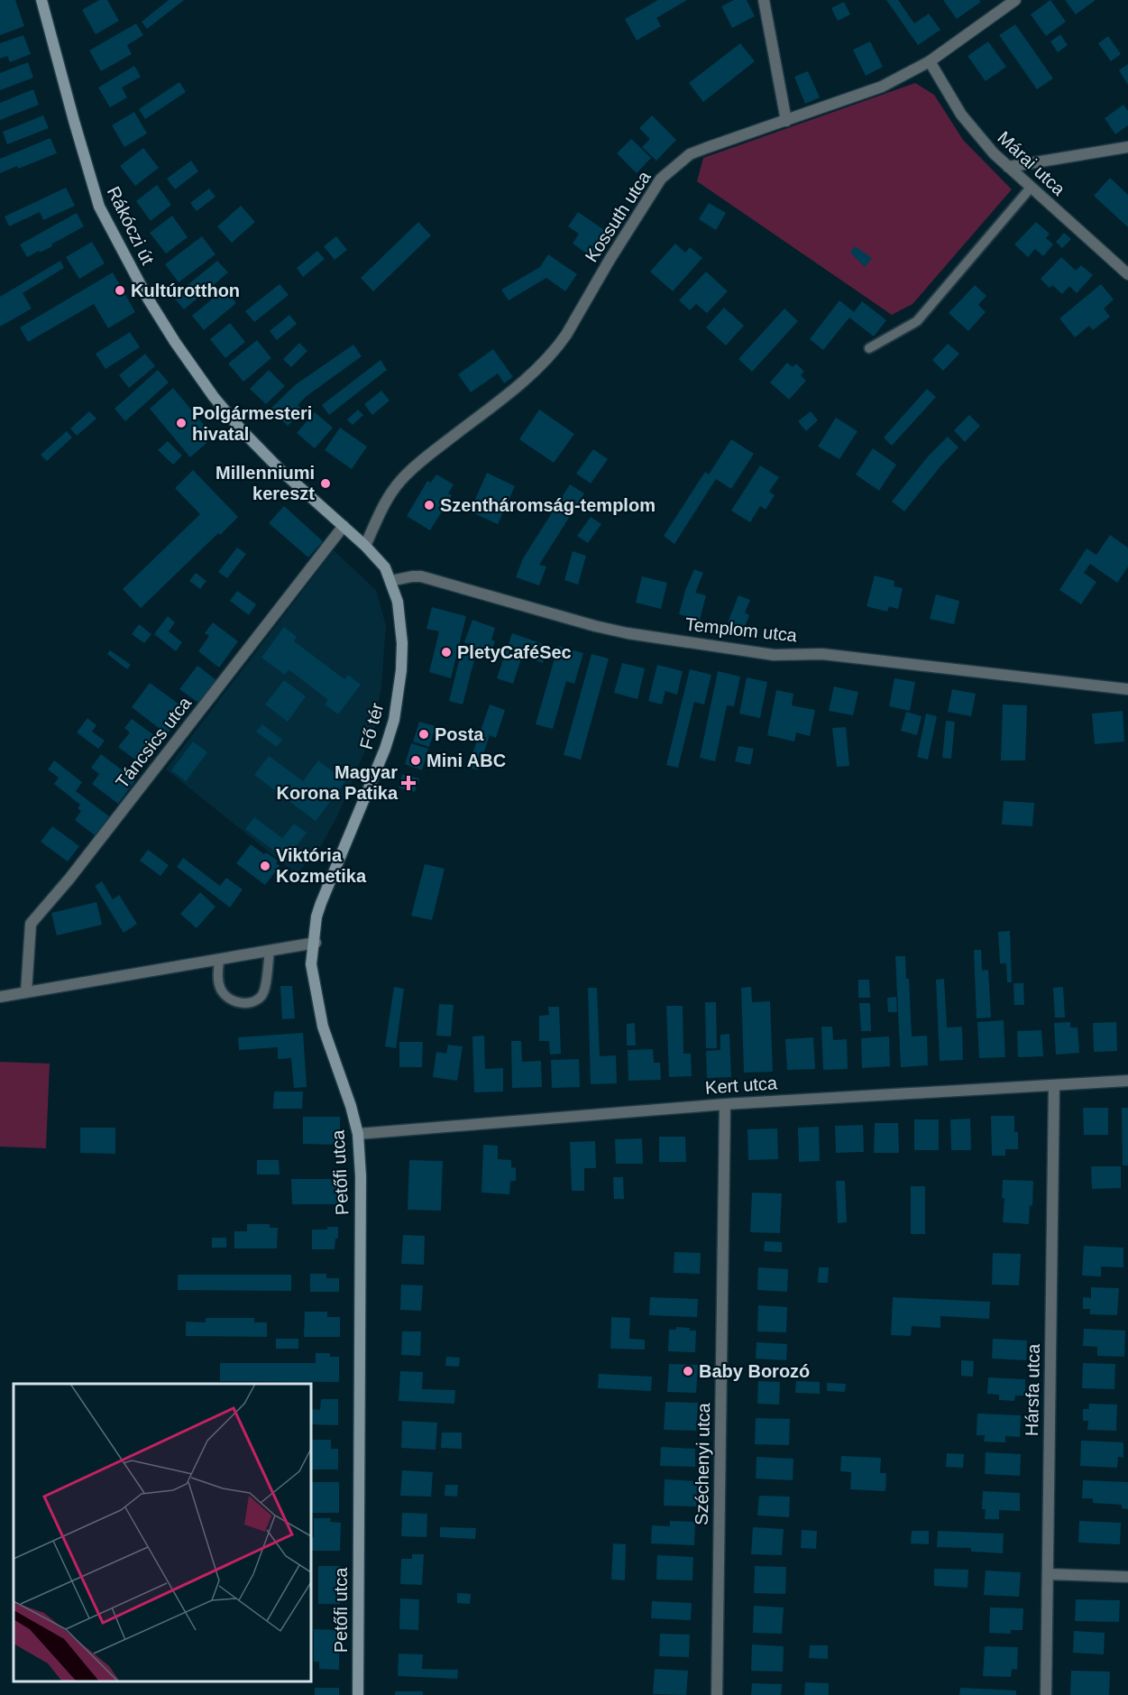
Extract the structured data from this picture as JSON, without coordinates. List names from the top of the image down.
{
  "streets": {
    "main road": ["Rákóczi út", "Fő tér", "Petőfi utca"],
    "street": [
      "Márai utca",
      "Kossuth utca",
      "Templom utca",
      "Táncsics utca",
      "Kert utca",
      "Hársfa utca",
      "Széchenyi utca"
    ]
  },
  "crossings": [
    ["Márai utca", "Kossuth utca"],
    ["Kossuth utca", "Fő tér"],
    ["Rákóczi út", "Fő tér"],
    ["Rákóczi út", "Táncsics utca"],
    ["Templom utca", "Fő tér"],
    ["Fő tér", "Táncsics utca"],
    ["Fő tér", "Petőfi utca"],
    ["Kert utca", "Petőfi utca"],
    ["Kert utca", "Hársfa utca"],
    ["Kert utca", "Széchenyi utca"]
  ],
  "places": {
    "other": [
      "Kultúrotthon",
      "Polgármesteri hivatal",
      "Millenniumi kereszt",
      "Szentháromság-templom",
      "PletyCaféSec",
      "Posta",
      "Mini ABC",
      "Viktória Kozmetika",
      "Baby Borozó"
    ],
    "health": ["Magyar Korona Patika"]
  }
}
